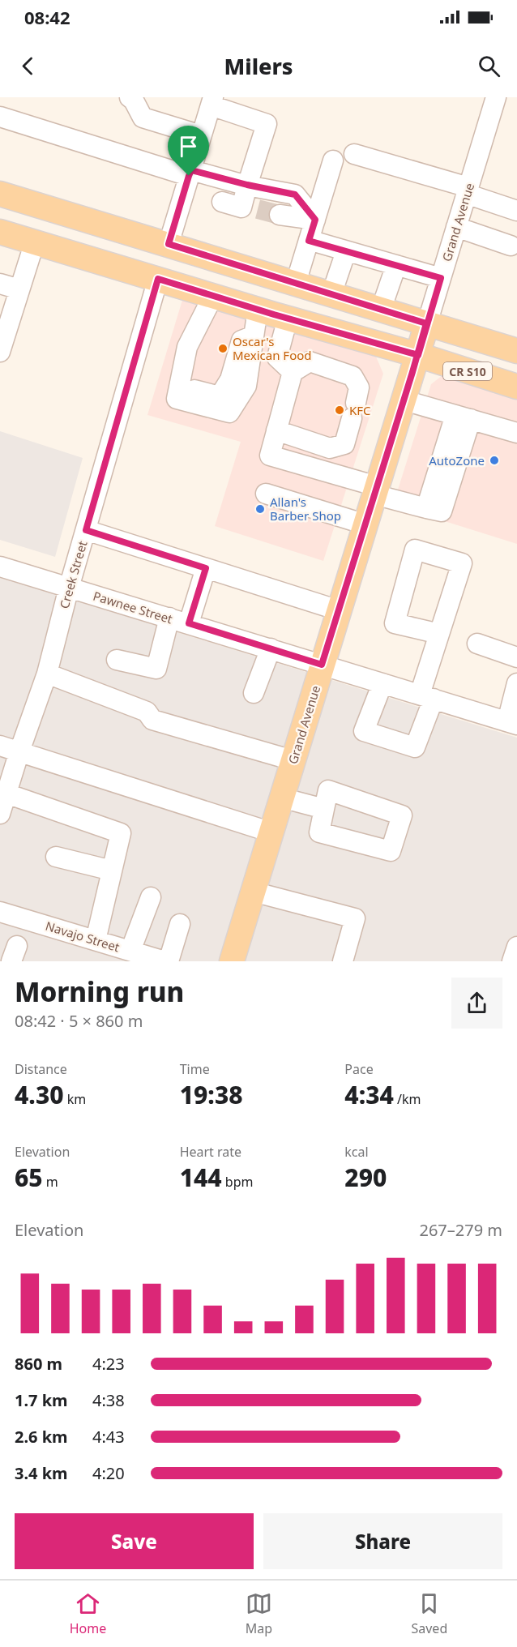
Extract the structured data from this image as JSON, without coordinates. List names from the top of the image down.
{
  "streets": {
    "main road": ["Grand Avenue", "CR S10"],
    "street": ["Creek Street", "Pawnee Street", "Navajo Street"]
  },
  "crossings": [
    ["Grand Avenue", "CR S10"],
    ["Grand Avenue", "Pawnee Street"],
    ["CR S10", "Creek Street"],
    ["Creek Street", "Pawnee Street"]
  ],
  "places": [
    "Oscar's Mexican Food",
    "KFC",
    "AutoZone",
    "Allan's Barber Shop"
  ],
  "page": {
    "status": "08:42",
    "header": "Milers",
    "heading": ["Morning run", "08:42 · 5 × 860 m"],
    "stats": [
      ["Distance", "4.30 km"],
      ["Time", "19:38"],
      ["Pace", "4:34 /km"],
      ["Elevation", "65 m"],
      ["Heart rate", "144 bpm"],
      ["kcal", "290"]
    ],
    "chart": ["Elevation", "267–279 m"],
    "list": [
      {
        "name": "860 m",
        "note": "4:23"
      },
      {
        "name": "1.7 km",
        "note": "4:38"
      },
      {
        "name": "2.6 km",
        "note": "4:43"
      },
      {
        "name": "3.4 km",
        "note": "4:20"
      }
    ],
    "buttons": ["Save", "Share"],
    "tabs": ["Home", "Map", "Saved"]
  }
}
